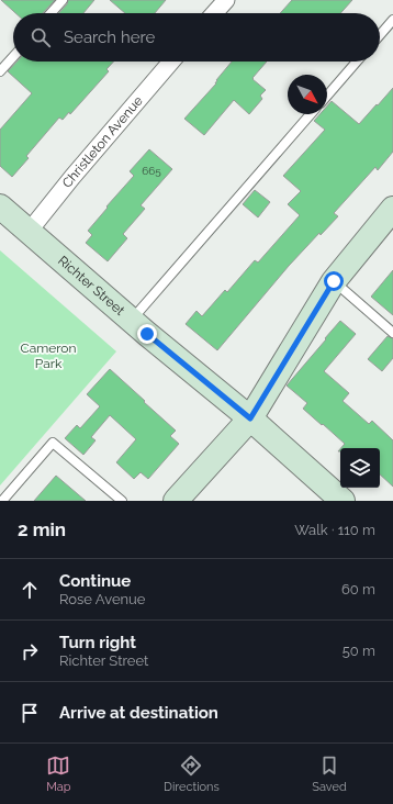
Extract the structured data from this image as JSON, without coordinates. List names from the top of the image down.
{
  "streets": {
    "main road": ["Richter Street"],
    "street": ["Christleton Avenue"]
  },
  "crossings": [
    ["Christleton Avenue", "Richter Street"]
  ],
  "parks": ["Cameron Park"],
  "house_numbers": ["665"],
  "north": "bottom right",
  "page": {
    "search": "Search here",
    "heading": ["2 min", "Walk · 110 m"],
    "list": [
      ["Continue", "Rose Avenue", "60 m"],
      ["Turn right", "Richter Street", "50 m"],
      "Arrive at destination"
    ],
    "nav": ["Map", "Directions", "Saved"]
  }
}
